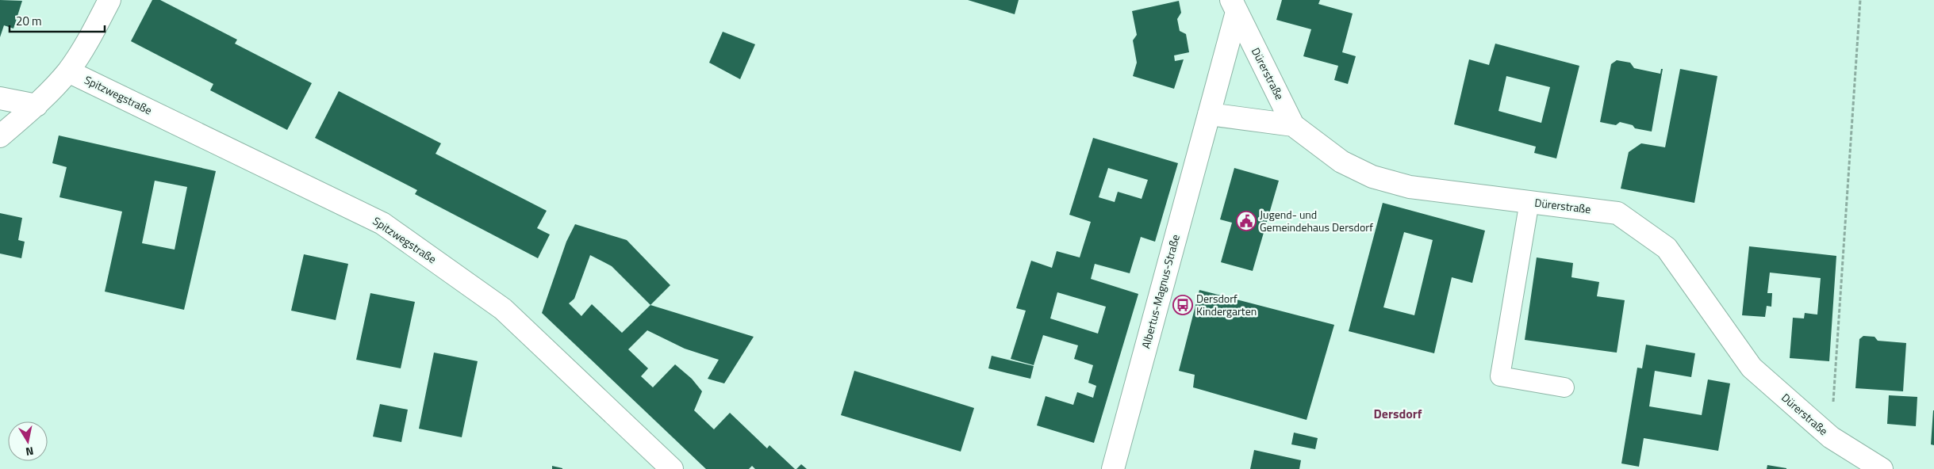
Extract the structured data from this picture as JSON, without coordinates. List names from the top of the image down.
{
  "streets": {
    "street": ["Dürerstraße", "Spitzwegstraße", "Albertus-Magnus-Straße"]
  },
  "crossings": [
    ["Dürerstraße", "Albertus-Magnus-Straße"]
  ],
  "districts": ["Dersdorf"],
  "places": {
    "public building": ["Jugend- und Gemeindehaus Dersdorf"],
    "bus stop": ["Dersdorf Kindergarten"]
  },
  "scale_bar": "20 m",
  "north": "bottom"
}
